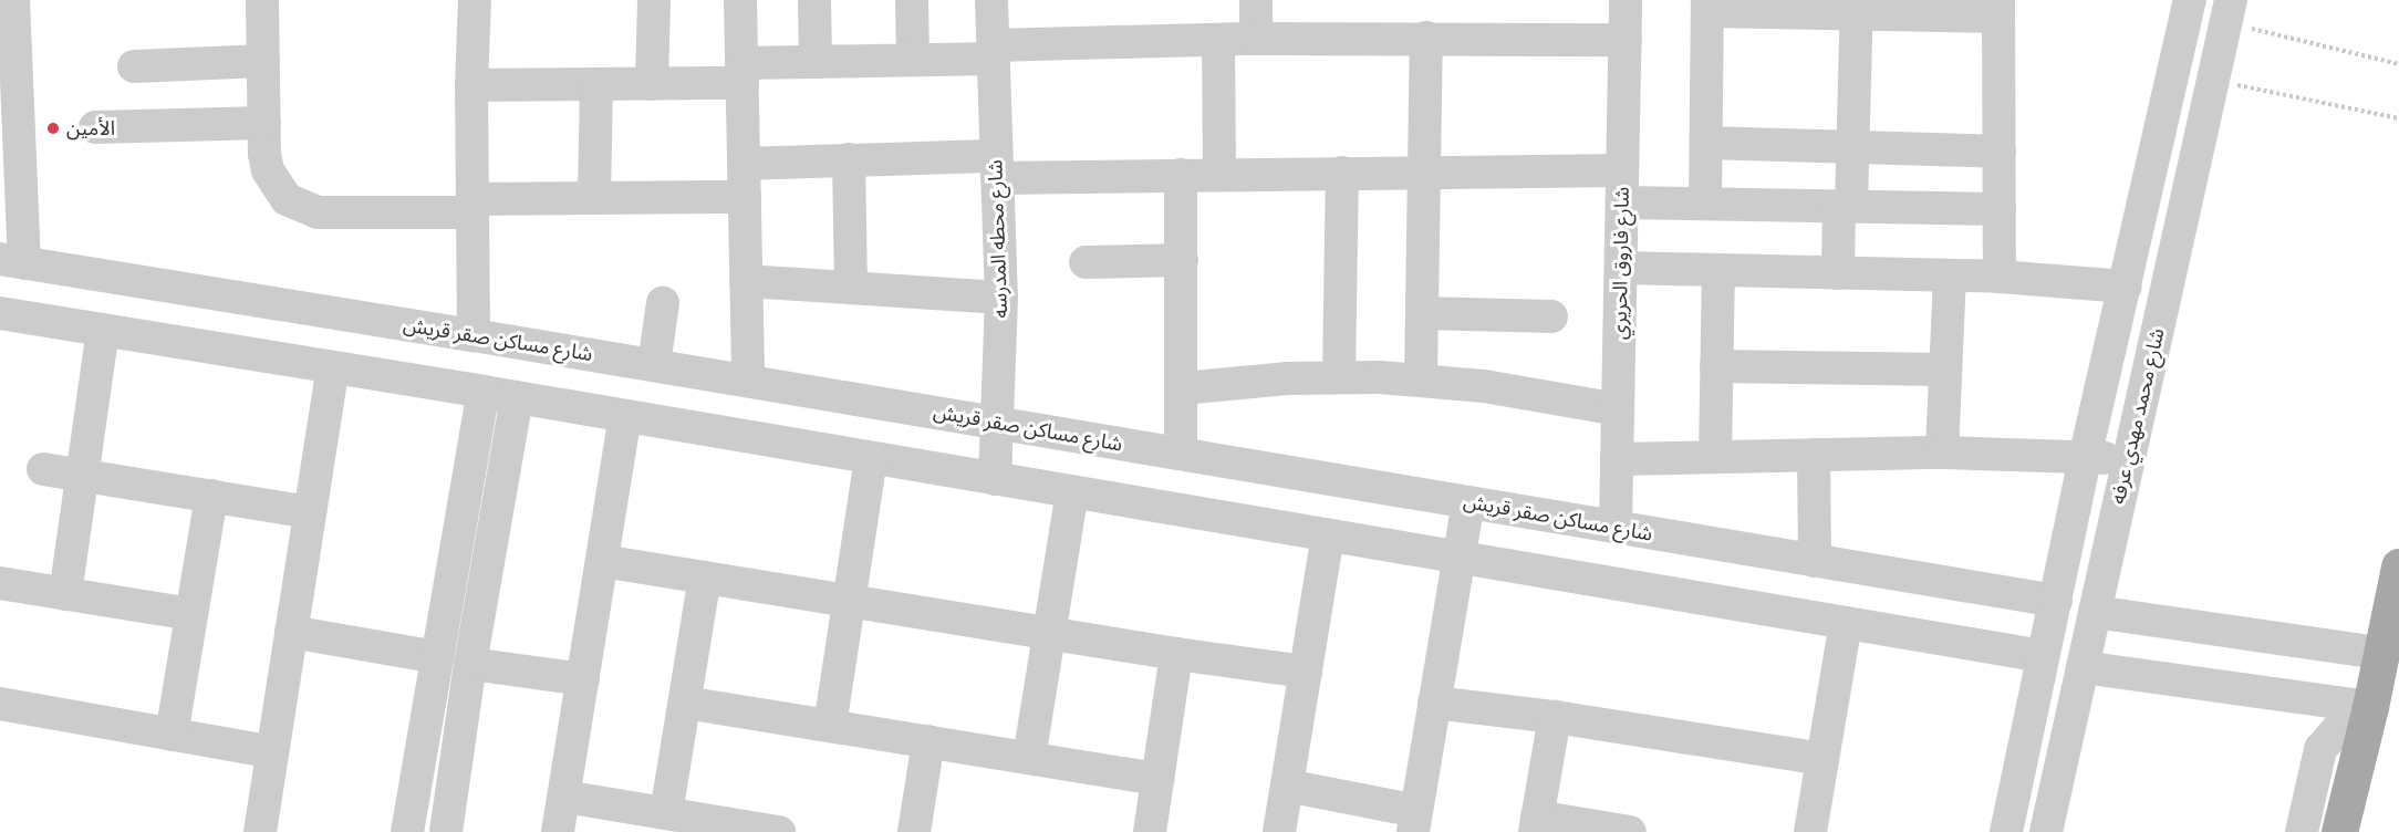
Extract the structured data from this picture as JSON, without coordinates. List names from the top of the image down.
{
  "streets": {
    "street": [
      "شارع محطه المدرسه",
      "شارع فاروق الحريري",
      "شارع مساكن صقر قريش",
      "شارع محمد مهدي عرفه"
    ]
  },
  "crossings": [
    ["شارع محطه المدرسه", "شارع مساكن صقر قريش"],
    ["شارع فاروق الحريري", "شارع مساكن صقر قريش"],
    ["شارع مساكن صقر قريش", "شارع محمد مهدي عرفه"]
  ],
  "places": ["الأمين"]
}
